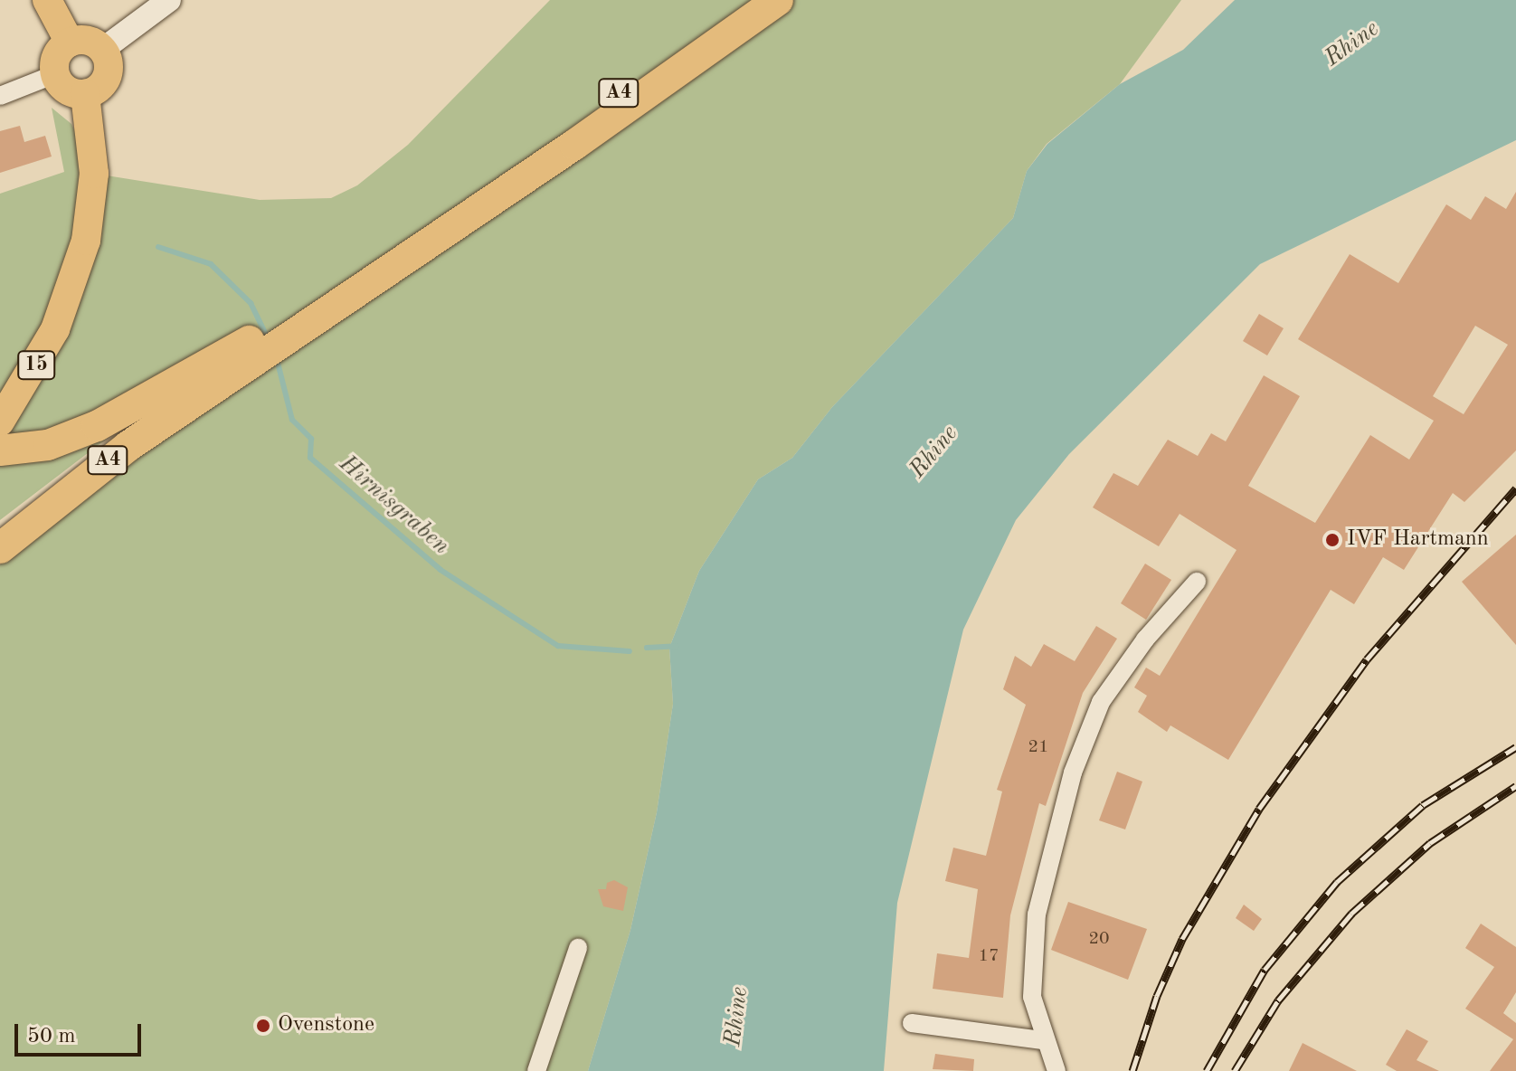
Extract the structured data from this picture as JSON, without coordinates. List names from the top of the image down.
{
  "streets": {
    "highway": ["A4"],
    "main road": ["15"]
  },
  "water": ["Rhine", "Hirnisgraben"],
  "places": ["IVF Hartmann", "Ovenstone"],
  "house_numbers": ["21", "20", "17"],
  "scale_bar": "50 m"
}
